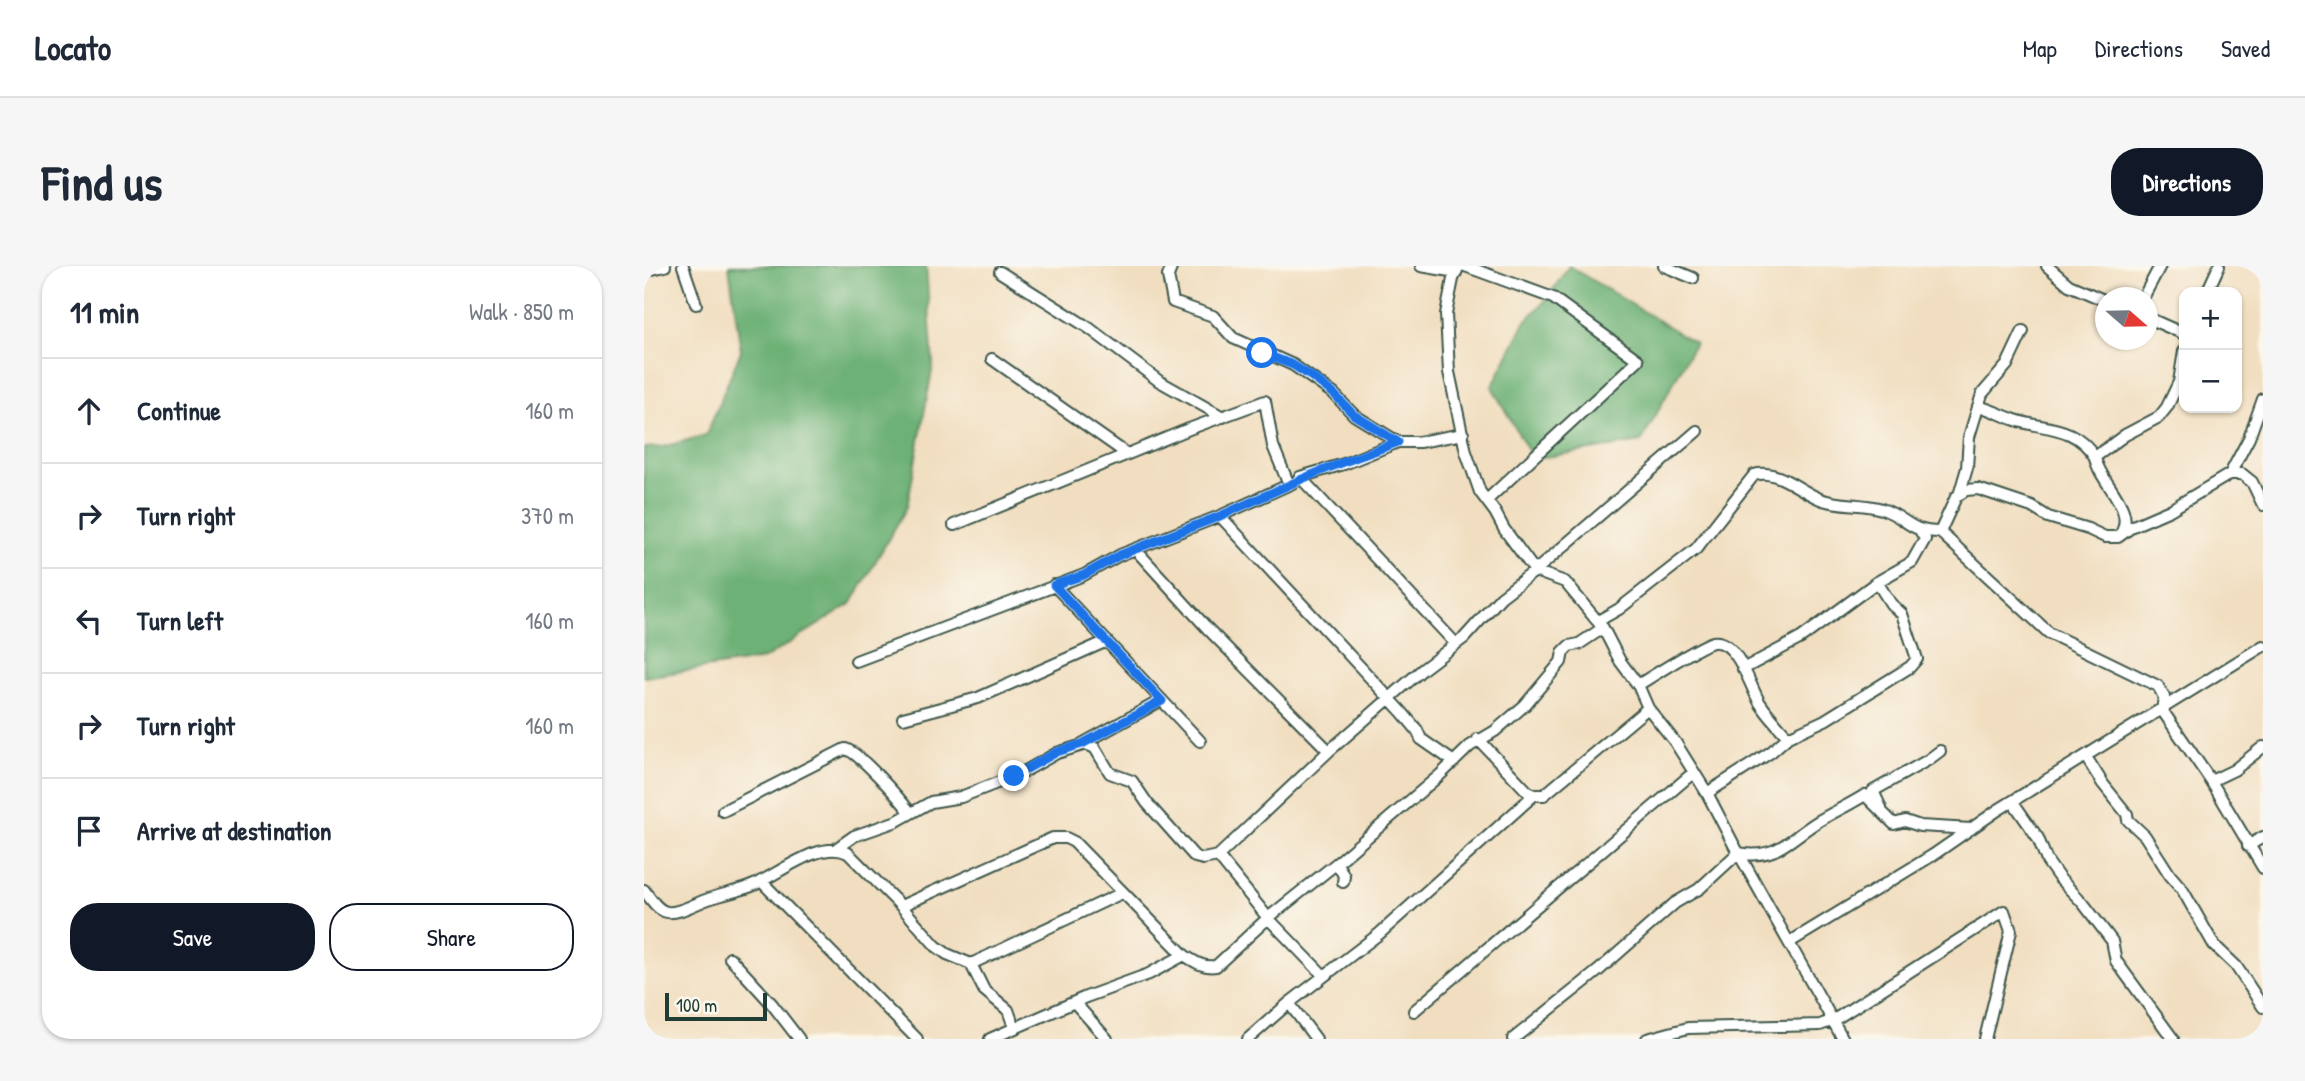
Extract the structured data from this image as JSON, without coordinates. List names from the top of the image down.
{
  "scale_bar": "100 m",
  "north": "right",
  "page": {
    "header": "Locato",
    "nav": ["Map", "Directions", "Saved"],
    "buttons": [
      "Directions",
      ["Save", "Share"]
    ],
    "title": "Find us",
    "heading": ["11 min", "Walk · 850 m"],
    "map_buttons": ["+", "−"],
    "list": [
      ["Continue", "160 m"],
      ["Turn right", "370 m"],
      ["Turn left", "160 m"],
      ["Turn right", "160 m"],
      "Arrive at destination"
    ],
    "scale": "100 m"
  }
}
